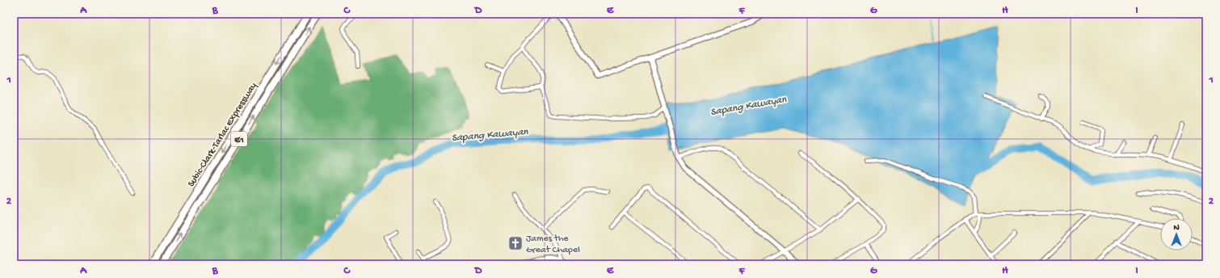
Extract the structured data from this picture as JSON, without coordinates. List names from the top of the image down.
{
  "streets": {
    "highway": ["Subic-Clark-Tarlac Expressway", "E1"]
  },
  "water": ["Sapang Kawayan"],
  "places": {
    "church": ["James the Great Chapel"]
  },
  "north": "top",
  "grid": {
    "columns": [
      "A",
      "B",
      "C",
      "D",
      "E",
      "F",
      "G",
      "H",
      "I"
    ],
    "rows": ["1", "2"]
  }
}
